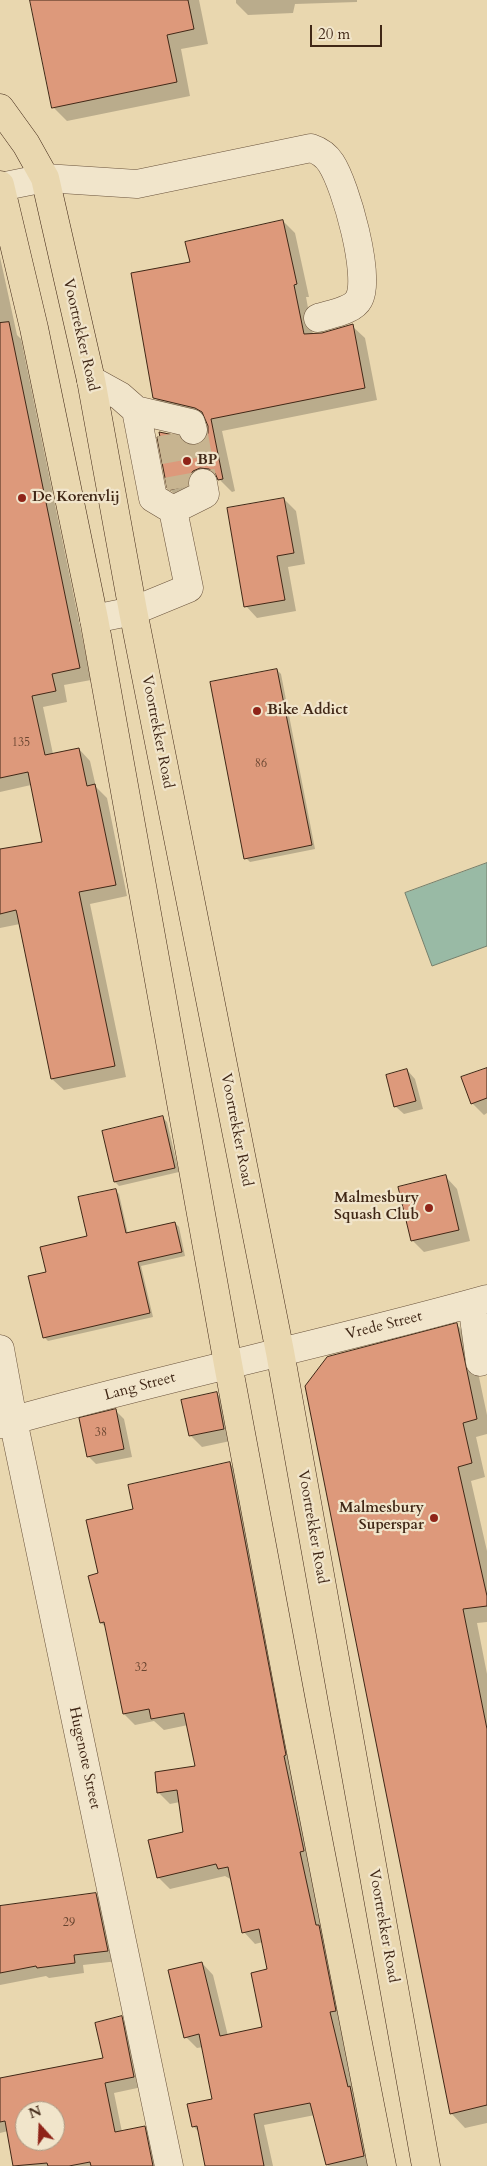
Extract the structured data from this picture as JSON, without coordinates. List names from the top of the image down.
{
  "streets": {
    "main road": ["Voortrekker Road"],
    "street": ["Vrede Street", "Lang Street", "Hugenote Street"]
  },
  "crossings": [
    ["Voortrekker Road", "Vrede Street"],
    ["Voortrekker Road", "Lang Street"],
    ["Vrede Street", "Lang Street"],
    ["Lang Street", "Hugenote Street"]
  ],
  "places": [
    "BP",
    "De Korenvlij",
    "Bike Addict",
    "Malmesbury Squash Club",
    "Malmesbury Superspar"
  ],
  "house_numbers": [
    "135",
    "86",
    "38",
    "32",
    "29"
  ],
  "scale_bar": "20 m",
  "north": "top"
}
